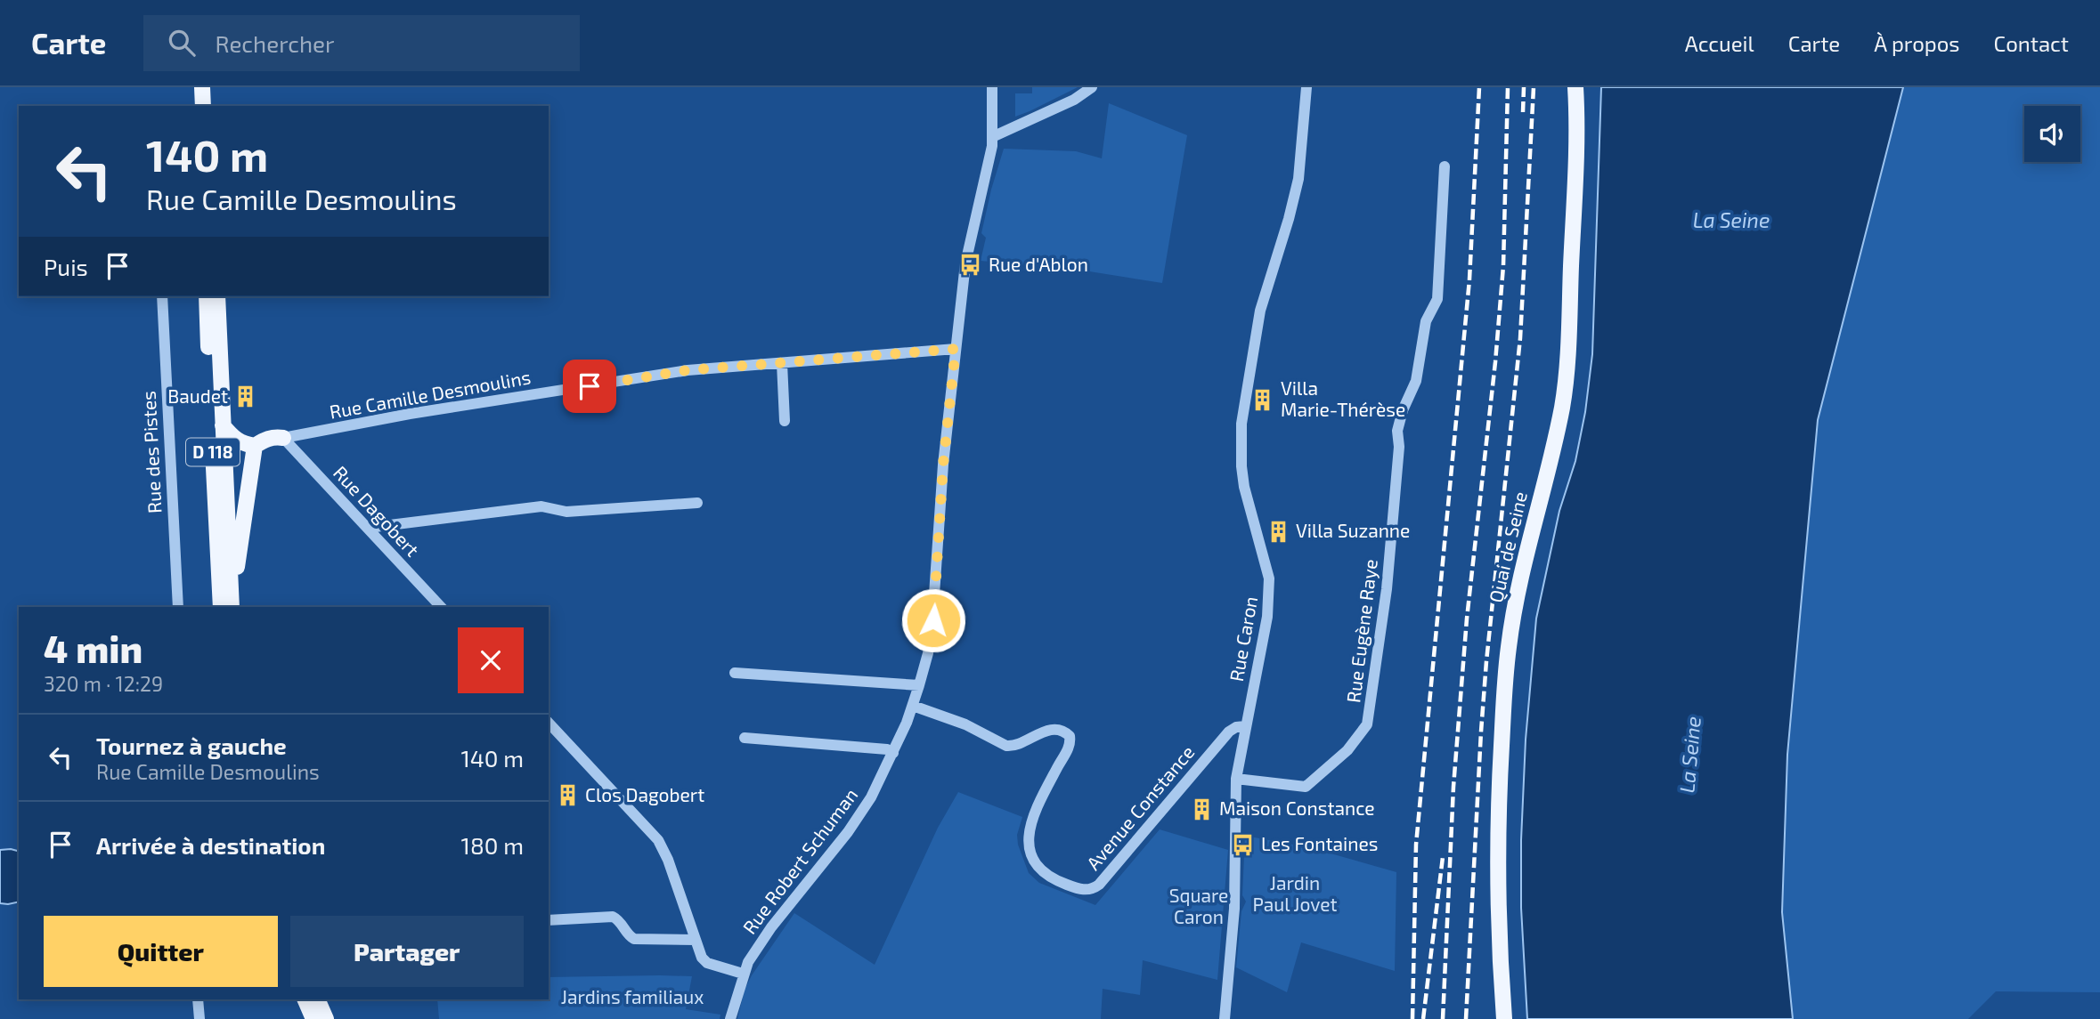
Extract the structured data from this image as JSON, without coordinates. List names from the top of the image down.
{
  "streets": {
    "main road": ["D 118", "Quai de Seine"],
    "street": [
      "Rue Camille Desmoulins",
      "Rue des Pistes",
      "Rue Dagobert",
      "Rue Eugène Raye",
      "Rue Caron",
      "Avenue Constance",
      "Rue Robert Schuman"
    ]
  },
  "crossings": [
    ["Rue Camille Desmoulins", "Rue Dagobert"],
    ["Rue Camille Desmoulins", "Rue Robert Schuman"],
    ["Rue Eugène Raye", "Rue Caron"],
    ["Rue Caron", "Avenue Constance"],
    ["Avenue Constance", "Rue Robert Schuman"]
  ],
  "water": ["La Seine"],
  "parks": ["Jardin Paul Jovet", "Square Caron", "Jardins familiaux"],
  "places": {
    "bus stop": ["Rue d'Ablon", "Les Fontaines"],
    "building": [
      "Baudet",
      "Villa Marie-Thérèse",
      "Villa Suzanne",
      "Clos Dagobert",
      "Maison Constance"
    ]
  },
  "page": {
    "header": "Carte",
    "search": "Rechercher",
    "nav": [
      "Accueil",
      "Carte",
      "À propos",
      "Contact"
    ],
    "turn": ["140 m", "Rue Camille Desmoulins"],
    "then": "Puis",
    "heading": ["4 min", "320 m · 12:29"],
    "list": [
      {
        "name": "Tournez à gauche",
        "note": "Rue Camille Desmoulins",
        "value": "140 m"
      },
      {
        "name": "Arrivée à destination",
        "value": "180 m"
      }
    ],
    "buttons": ["Quitter", "Partager"]
  }
}
